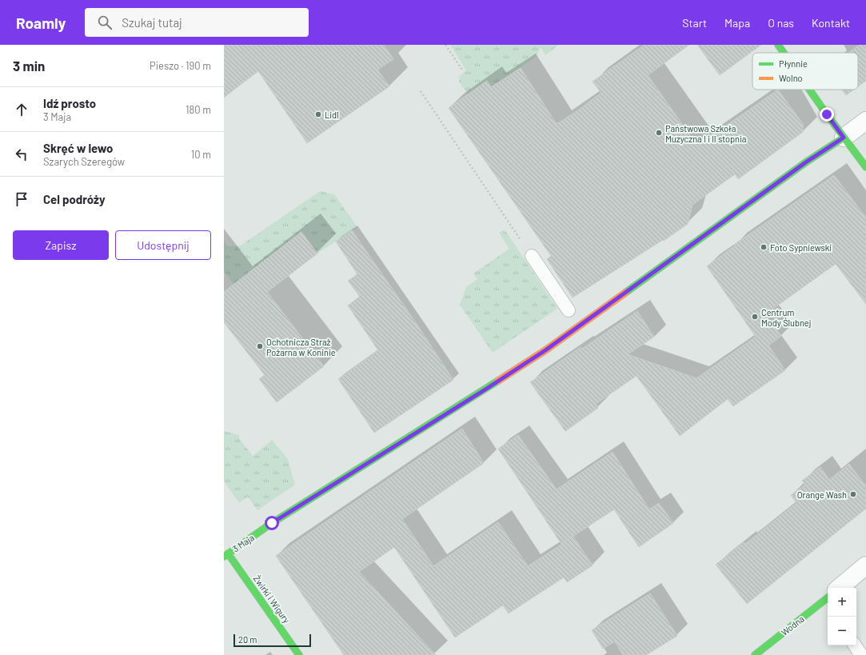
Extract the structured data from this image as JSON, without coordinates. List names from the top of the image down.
{
  "streets": {
    "street": ["3 Maja", "Żwirki i Wigury", "Wodna"]
  },
  "crossings": [
    ["3 Maja", "Żwirki i Wigury"]
  ],
  "places": [
    "Lidl",
    "Państwowa Szkoła Muzyczna I i II stopnia",
    "Foto Sypniewski",
    "Centrum Mody Ślubnej",
    "Ochotnicza Straż Pożarna w Koninie",
    "Orange Wash"
  ],
  "legend": ["Płynnie", "Wolno"],
  "scale_bar": "20 m",
  "page": {
    "header": "Roamly",
    "search": "Szukaj tutaj",
    "nav": [
      "Start",
      "Mapa",
      "O nas",
      "Kontakt"
    ],
    "heading": ["3 min", "Pieszo · 190 m"],
    "list": [
      ["Idź prosto", "3 Maja", "180 m"],
      ["Skręć w lewo", "Szarych Szeregów", "10 m"],
      "Cel podróży"
    ],
    "buttons": ["Zapisz", "Udostępnij"],
    "map_buttons": ["+", "−"],
    "scale": "20 m"
  }
}
